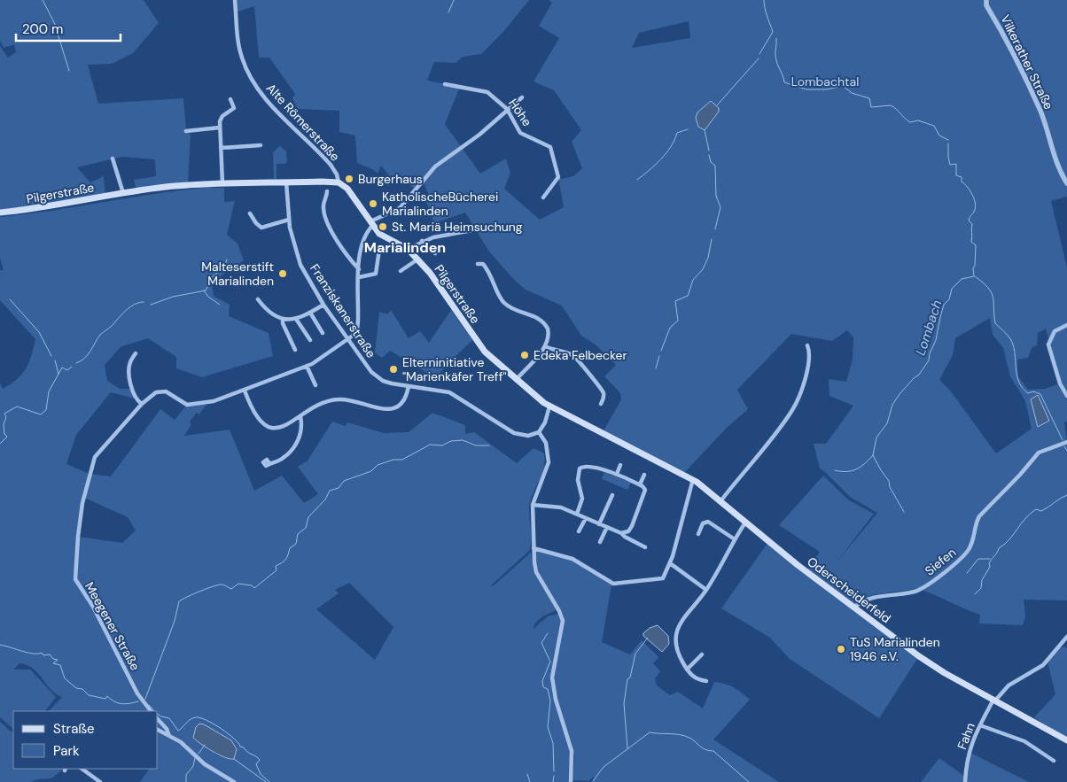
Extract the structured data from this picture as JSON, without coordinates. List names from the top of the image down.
{
  "streets": {
    "main road": ["Pilgerstraße", "Oderscheiderfeld"],
    "street": [
      "Vilkerather Straße",
      "Höhe",
      "Alte Römerstraße",
      "Franziskanerstraße",
      "Siefen",
      "Meegener Straße",
      "Fahn"
    ]
  },
  "crossings": [
    ["Alte Römerstraße", "Pilgerstraße"],
    ["Pilgerstraße", "Franziskanerstraße"],
    ["Pilgerstraße", "Oderscheiderfeld"],
    ["Franziskanerstraße", "Meegener Straße"],
    ["Siefen", "Oderscheiderfeld"],
    ["Oderscheiderfeld", "Fahn"]
  ],
  "districts": ["Marialinden"],
  "water": ["Lombach"],
  "parks": ["Lombachtal"],
  "places": [
    "Burgerhaus",
    "KatholischeBücherei Marialinden",
    "St. Mariä Heimsuchung",
    "Malteserstift Marialinden",
    "Edeka Felbecker",
    "Elterninitiative \"Marienkäfer Treff\"",
    "TuS Marialinden 1946 e.V."
  ],
  "legend": ["Straße", "Park"],
  "scale_bar": "200 m"
}
